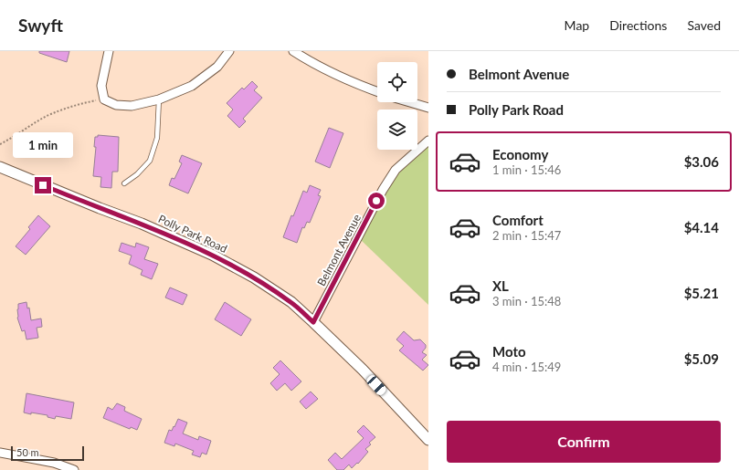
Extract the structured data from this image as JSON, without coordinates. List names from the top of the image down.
{
  "streets": {
    "street": ["Polly Park Road", "Belmont Avenue"]
  },
  "crossings": [
    ["Polly Park Road", "Belmont Avenue"]
  ],
  "scale_bar": "50 m",
  "page": {
    "header": "Swyft",
    "nav": ["Map", "Directions", "Saved"],
    "banner": ["Belmont Avenue", "Polly Park Road"],
    "list": [
      {
        "name": "Economy",
        "note": "1 min · 15:46",
        "value": "$3.06"
      },
      {
        "name": "Comfort",
        "note": "2 min · 15:47",
        "value": "$4.14"
      },
      {
        "name": "XL",
        "note": "3 min · 15:48",
        "value": "$5.21"
      },
      {
        "name": "Moto",
        "note": "4 min · 15:49",
        "value": "$5.09"
      }
    ],
    "bubble": "1 min",
    "buttons": "Confirm",
    "scale": "50 m"
  }
}
